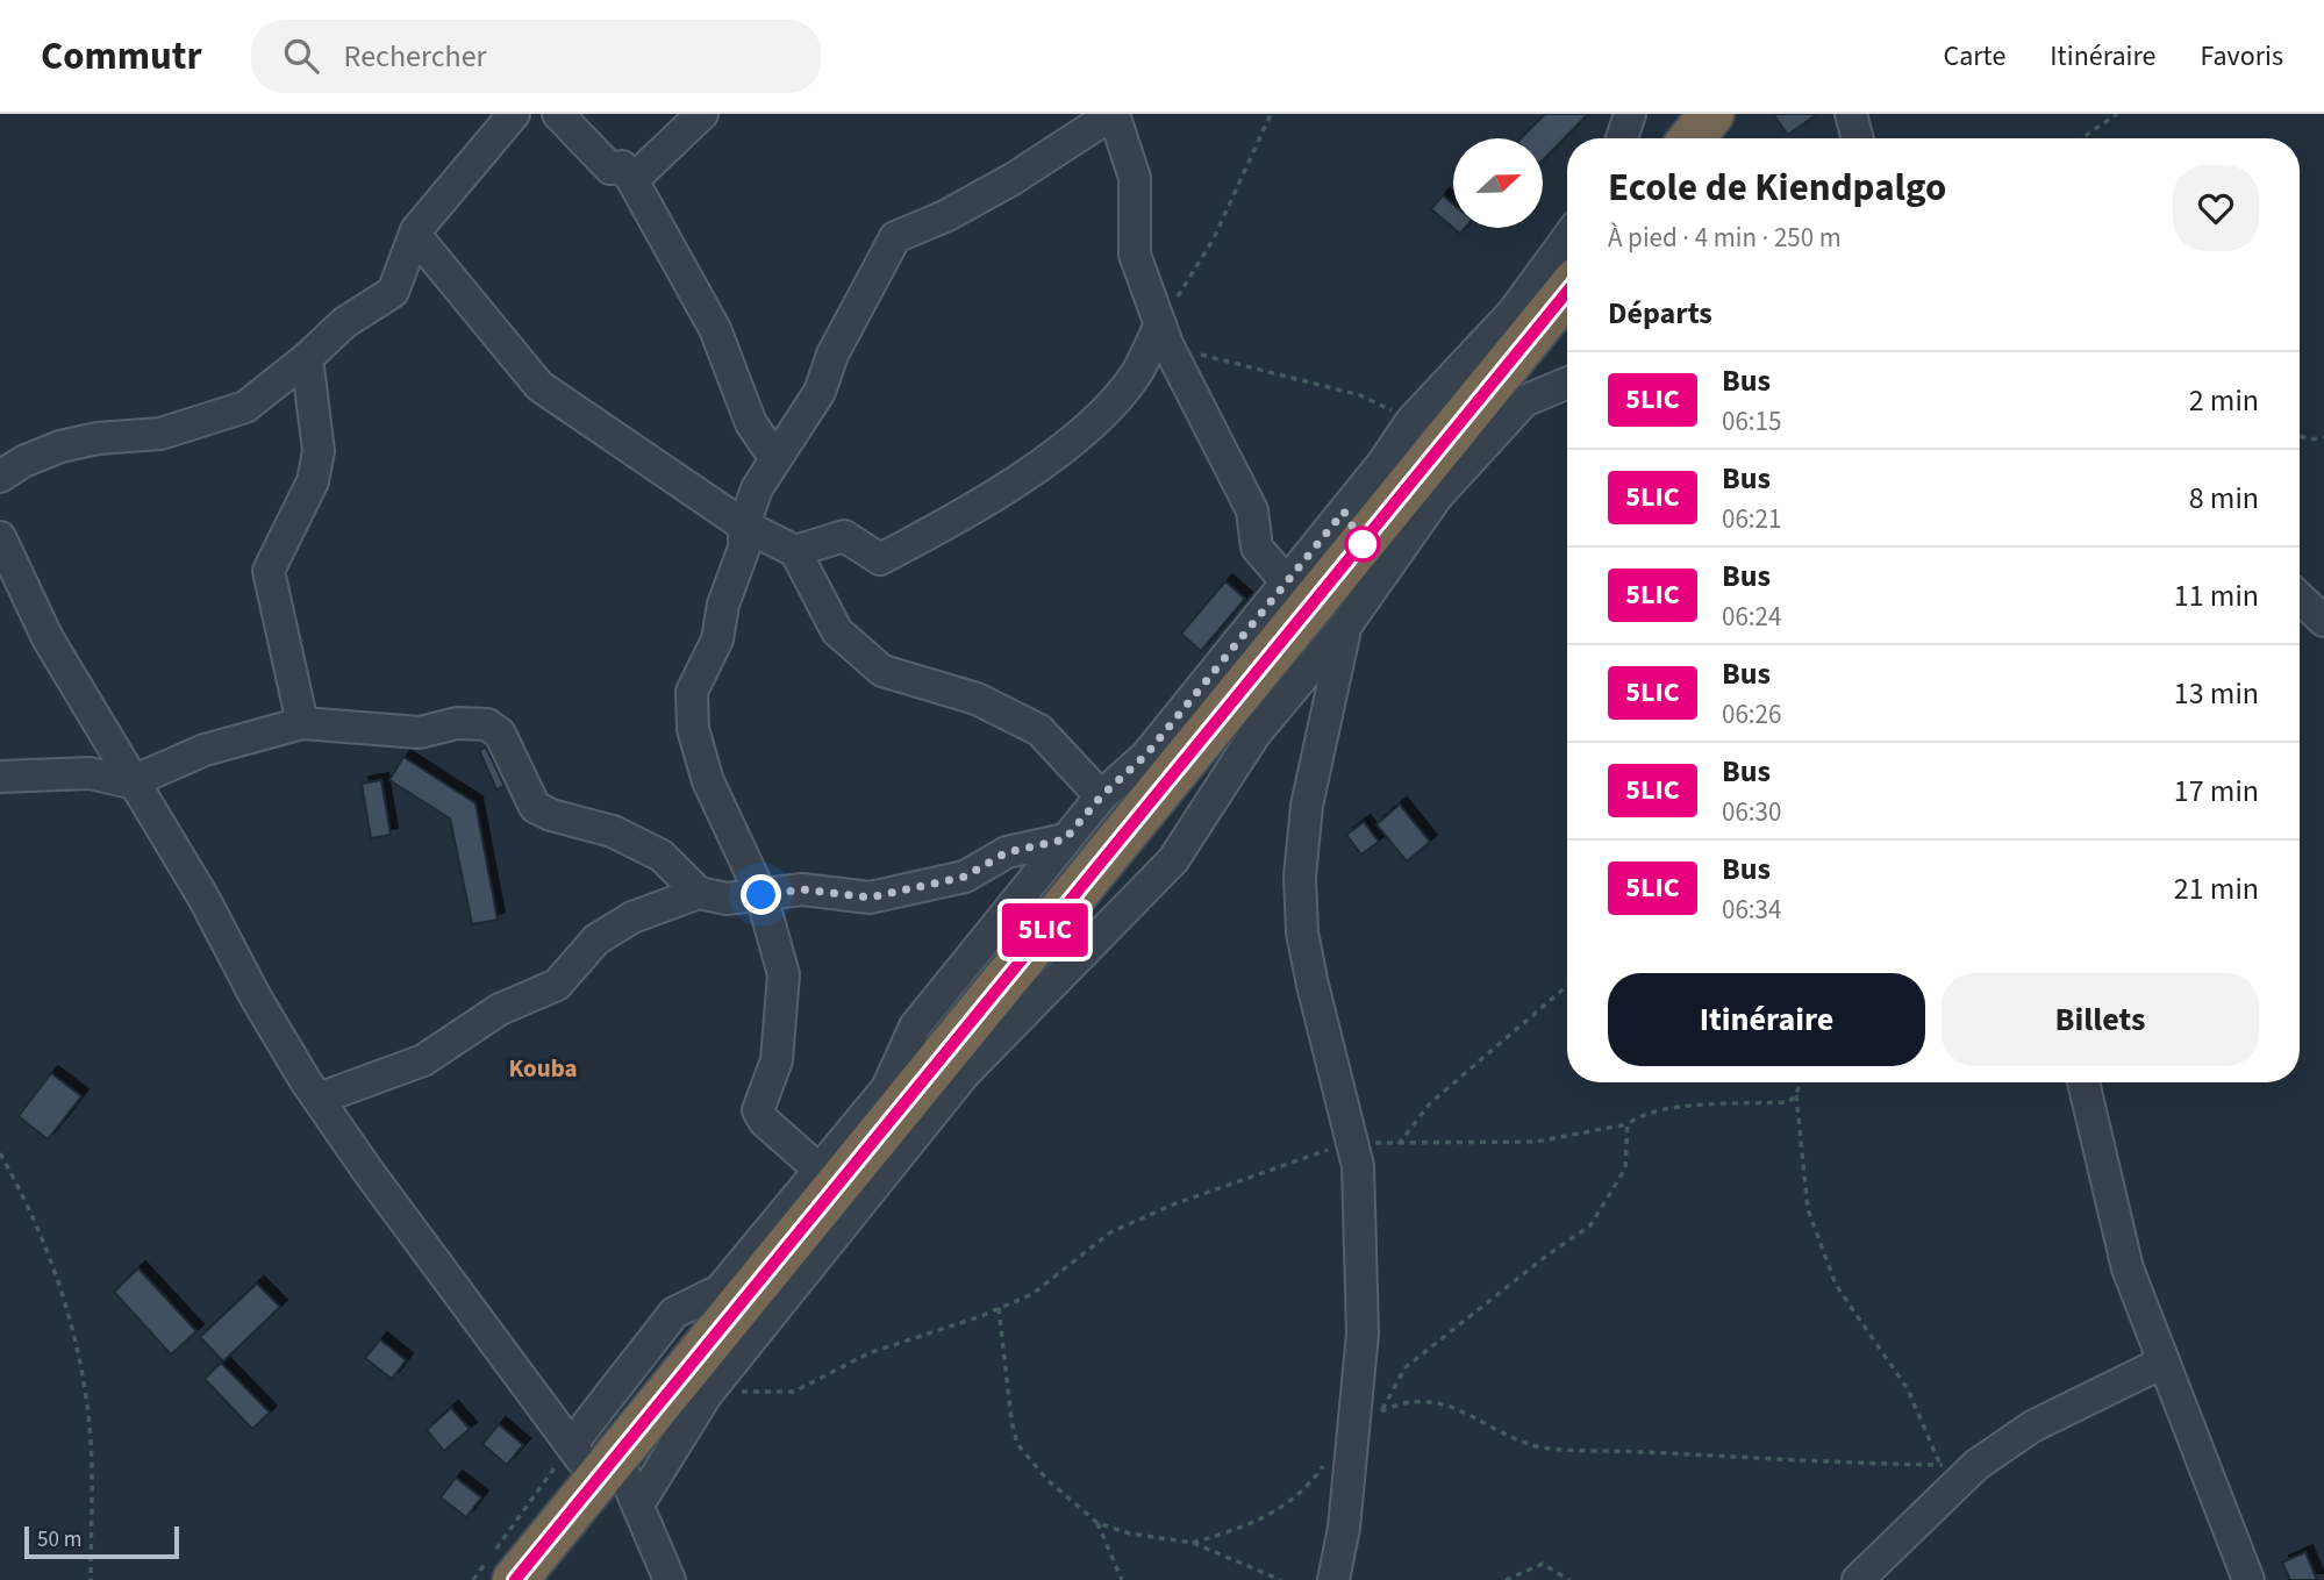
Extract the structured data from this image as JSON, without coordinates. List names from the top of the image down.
{
  "districts": ["Kouba"],
  "lines": ["bus line 5LIC"],
  "scale_bar": "50 m",
  "north": "right",
  "page": {
    "header": "Commutr",
    "search": "Rechercher",
    "nav": ["Carte", "Itinéraire", "Favoris"],
    "on_map": "5LIC",
    "heading": [
      ["Ecole de Kiendpalgo", "À pied · 4 min · 250 m"],
      "Départs"
    ],
    "list": [
      {
        "mark": "5LIC",
        "name": "Bus",
        "note": "06:15",
        "value": "2 min"
      },
      {
        "mark": "5LIC",
        "name": "Bus",
        "note": "06:21",
        "value": "8 min"
      },
      {
        "mark": "5LIC",
        "name": "Bus",
        "note": "06:24",
        "value": "11 min"
      },
      {
        "mark": "5LIC",
        "name": "Bus",
        "note": "06:26",
        "value": "13 min"
      },
      {
        "mark": "5LIC",
        "name": "Bus",
        "note": "06:30",
        "value": "17 min"
      },
      {
        "mark": "5LIC",
        "name": "Bus",
        "note": "06:34",
        "value": "21 min"
      }
    ],
    "buttons": ["Itinéraire", "Billets"],
    "scale": "50 m"
  }
}
